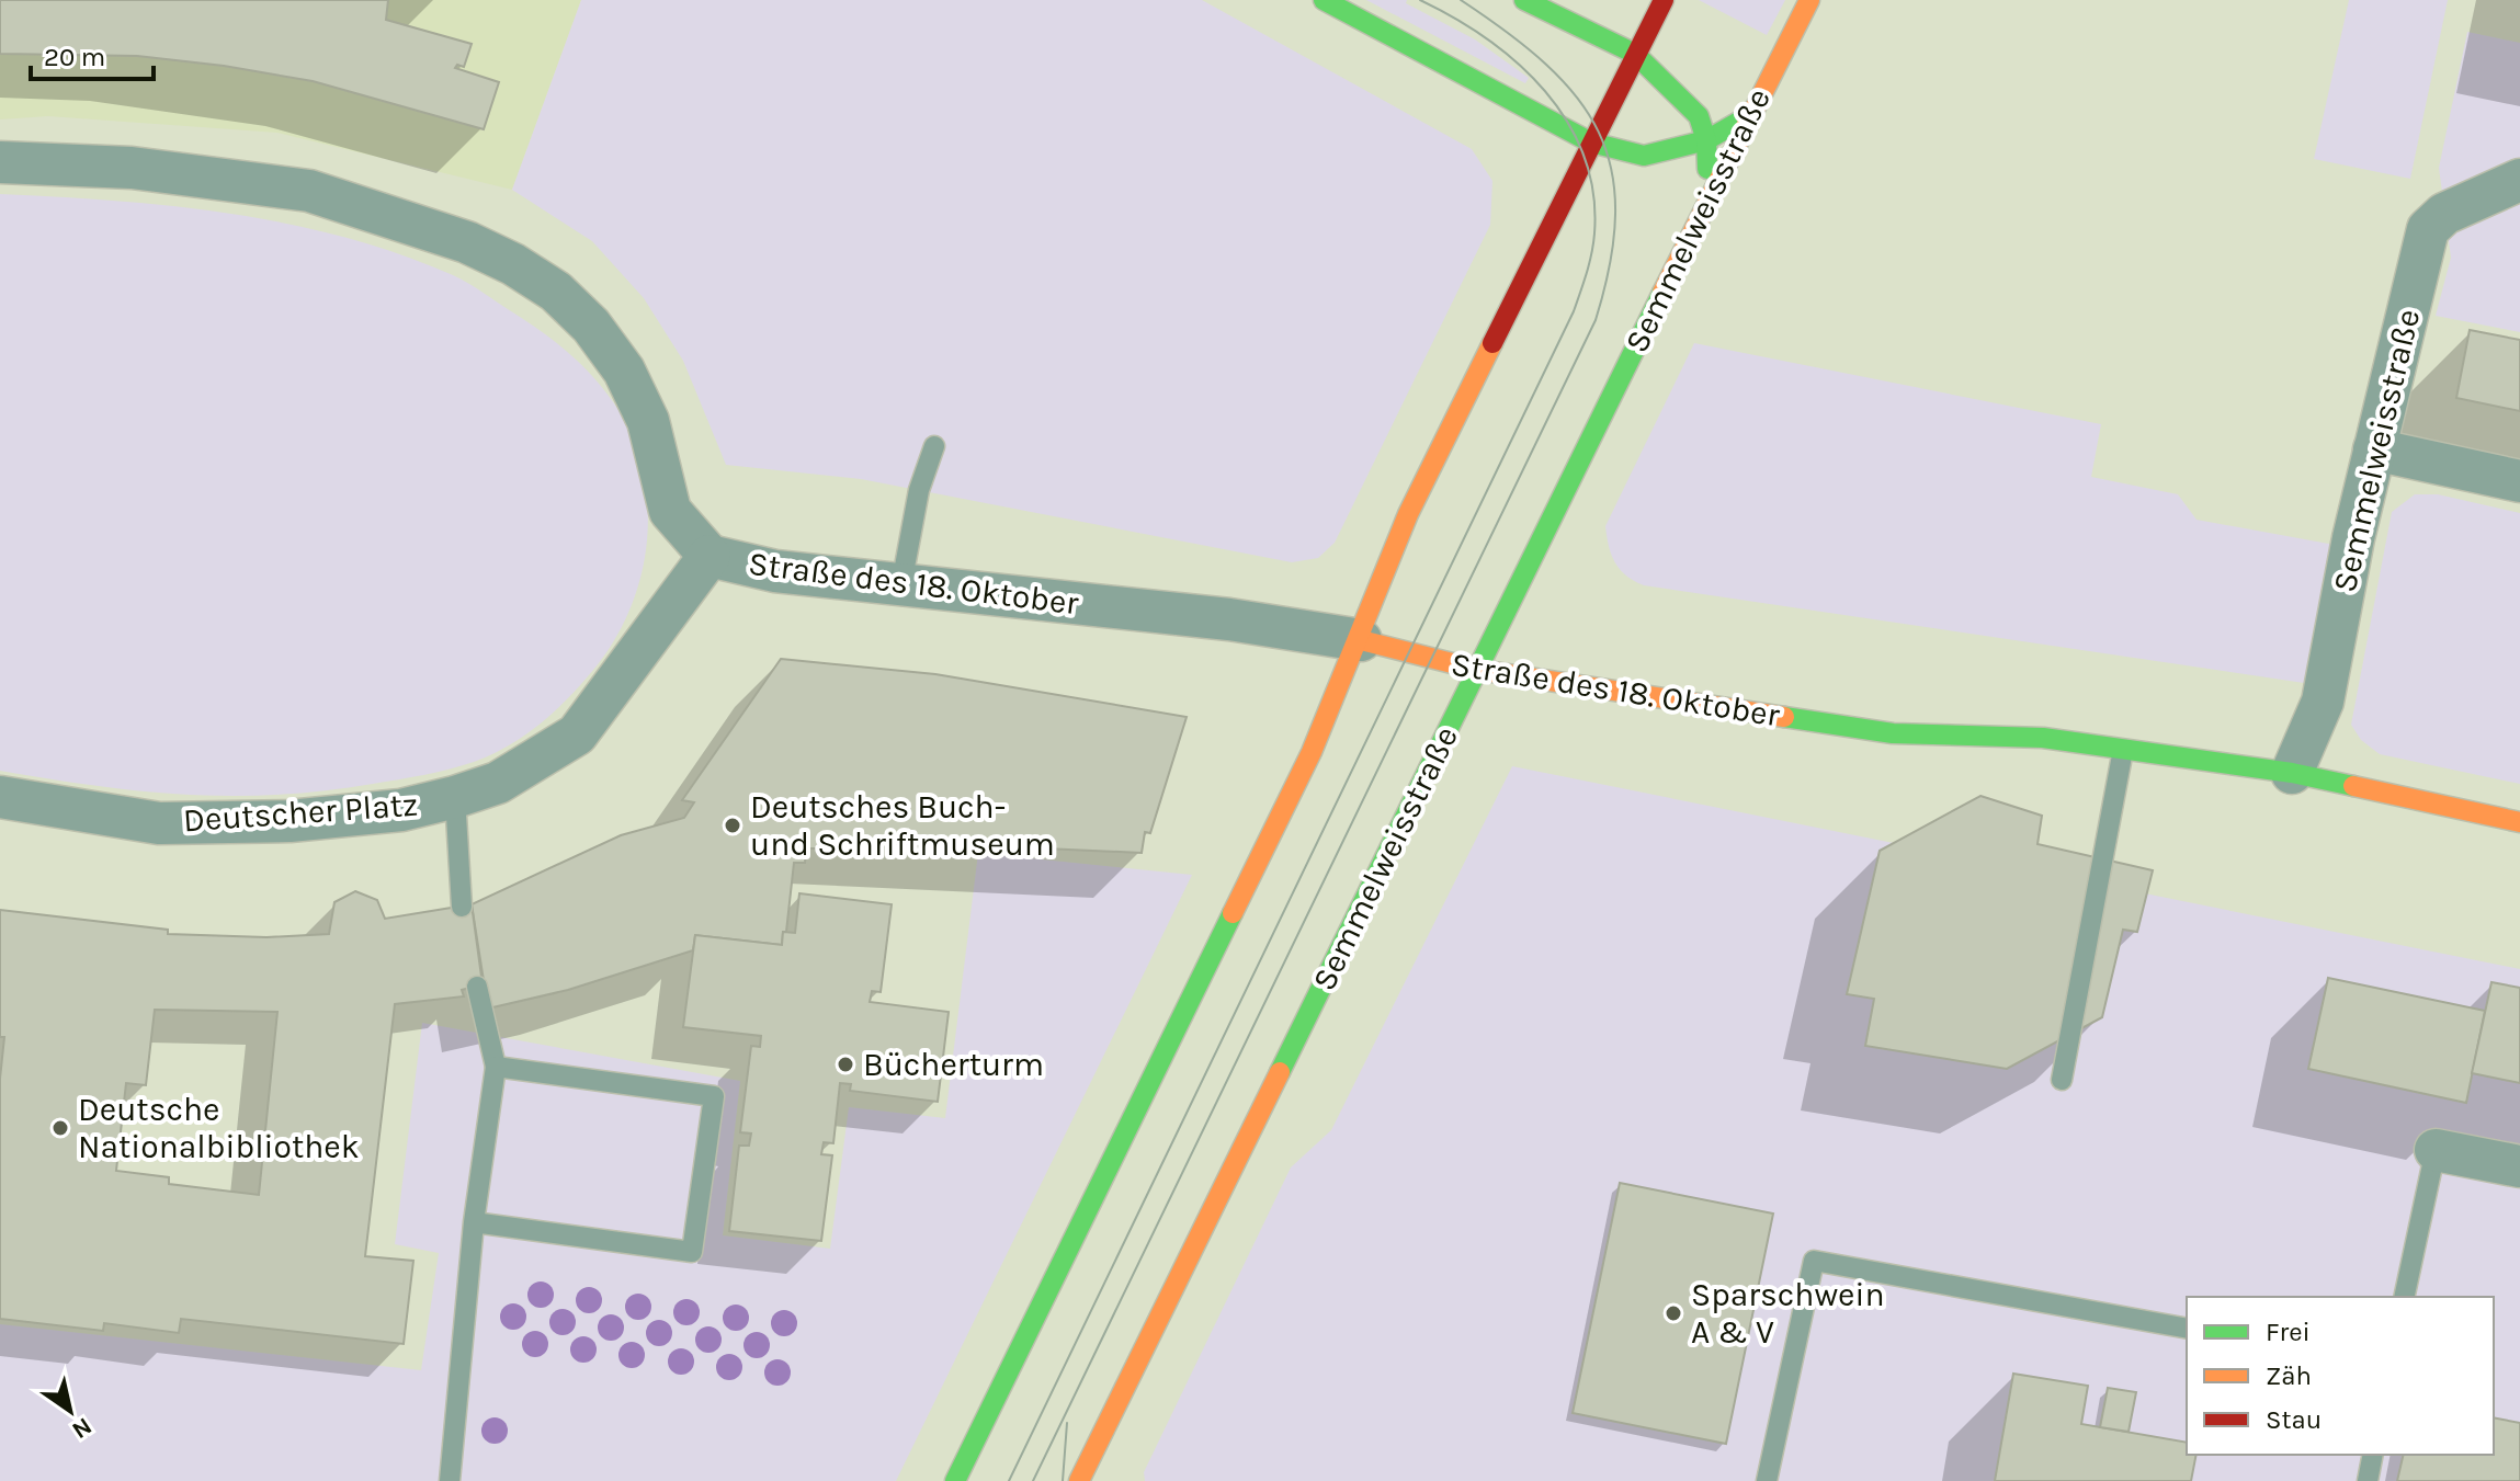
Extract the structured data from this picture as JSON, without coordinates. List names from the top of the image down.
{
  "streets": {
    "main road": ["Semmelweisstraße", "Straße des 18. Oktober"],
    "street": ["Deutscher Platz"]
  },
  "crossings": [
    ["Semmelweisstraße", "Straße des 18. Oktober"],
    ["Straße des 18. Oktober", "Deutscher Platz"]
  ],
  "places": [
    "Deutsches Buch- und Schriftmuseum",
    "Bücherturm",
    "Deutsche Nationalbibliothek",
    "Sparschwein A & V"
  ],
  "legend": ["Frei", "Zäh", "Stau"],
  "scale_bar": "20 m",
  "north": "bottom right"
}
